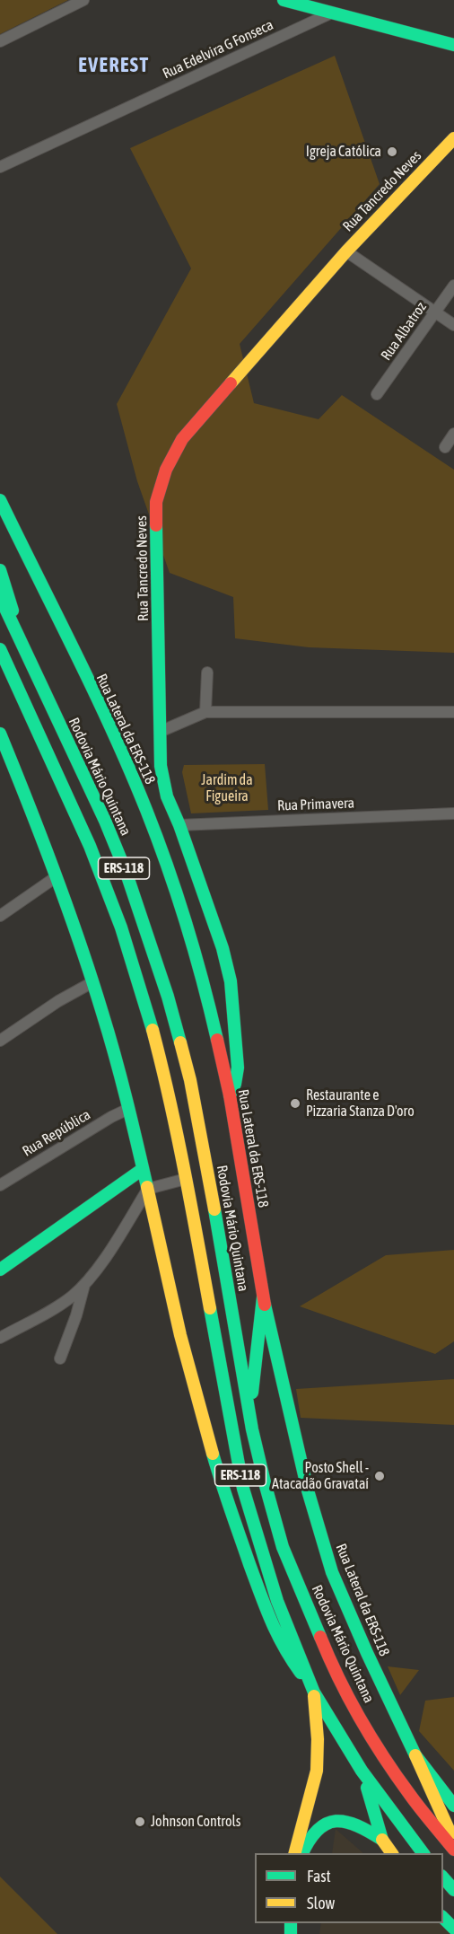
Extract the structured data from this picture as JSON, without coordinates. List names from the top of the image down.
{
  "streets": {
    "main road": [
      "Rua Tancredo Neves",
      "Rua Lateral da ERS-118",
      "Rodovia Mário Quintana",
      "ERS-118"
    ],
    "street": [
      "Rua Edelvira G Fonseca",
      "Rua Albatroz",
      "Rua Primavera",
      "Rua República"
    ]
  },
  "crossings": [
    ["Rua Tancredo Neves", "Rua Lateral da ERS-118"],
    ["Rua Tancredo Neves", "Rua Primavera"]
  ],
  "districts": ["EVEREST"],
  "parks": ["Jardim da Figueira"],
  "places": [
    "Igreja Católica",
    "Restaurante e Pizzaria Stanza D'oro",
    "Posto Shell - Atacadão Gravataí",
    "Johnson Controls"
  ],
  "legend": ["Fast", "Slow"]
}
